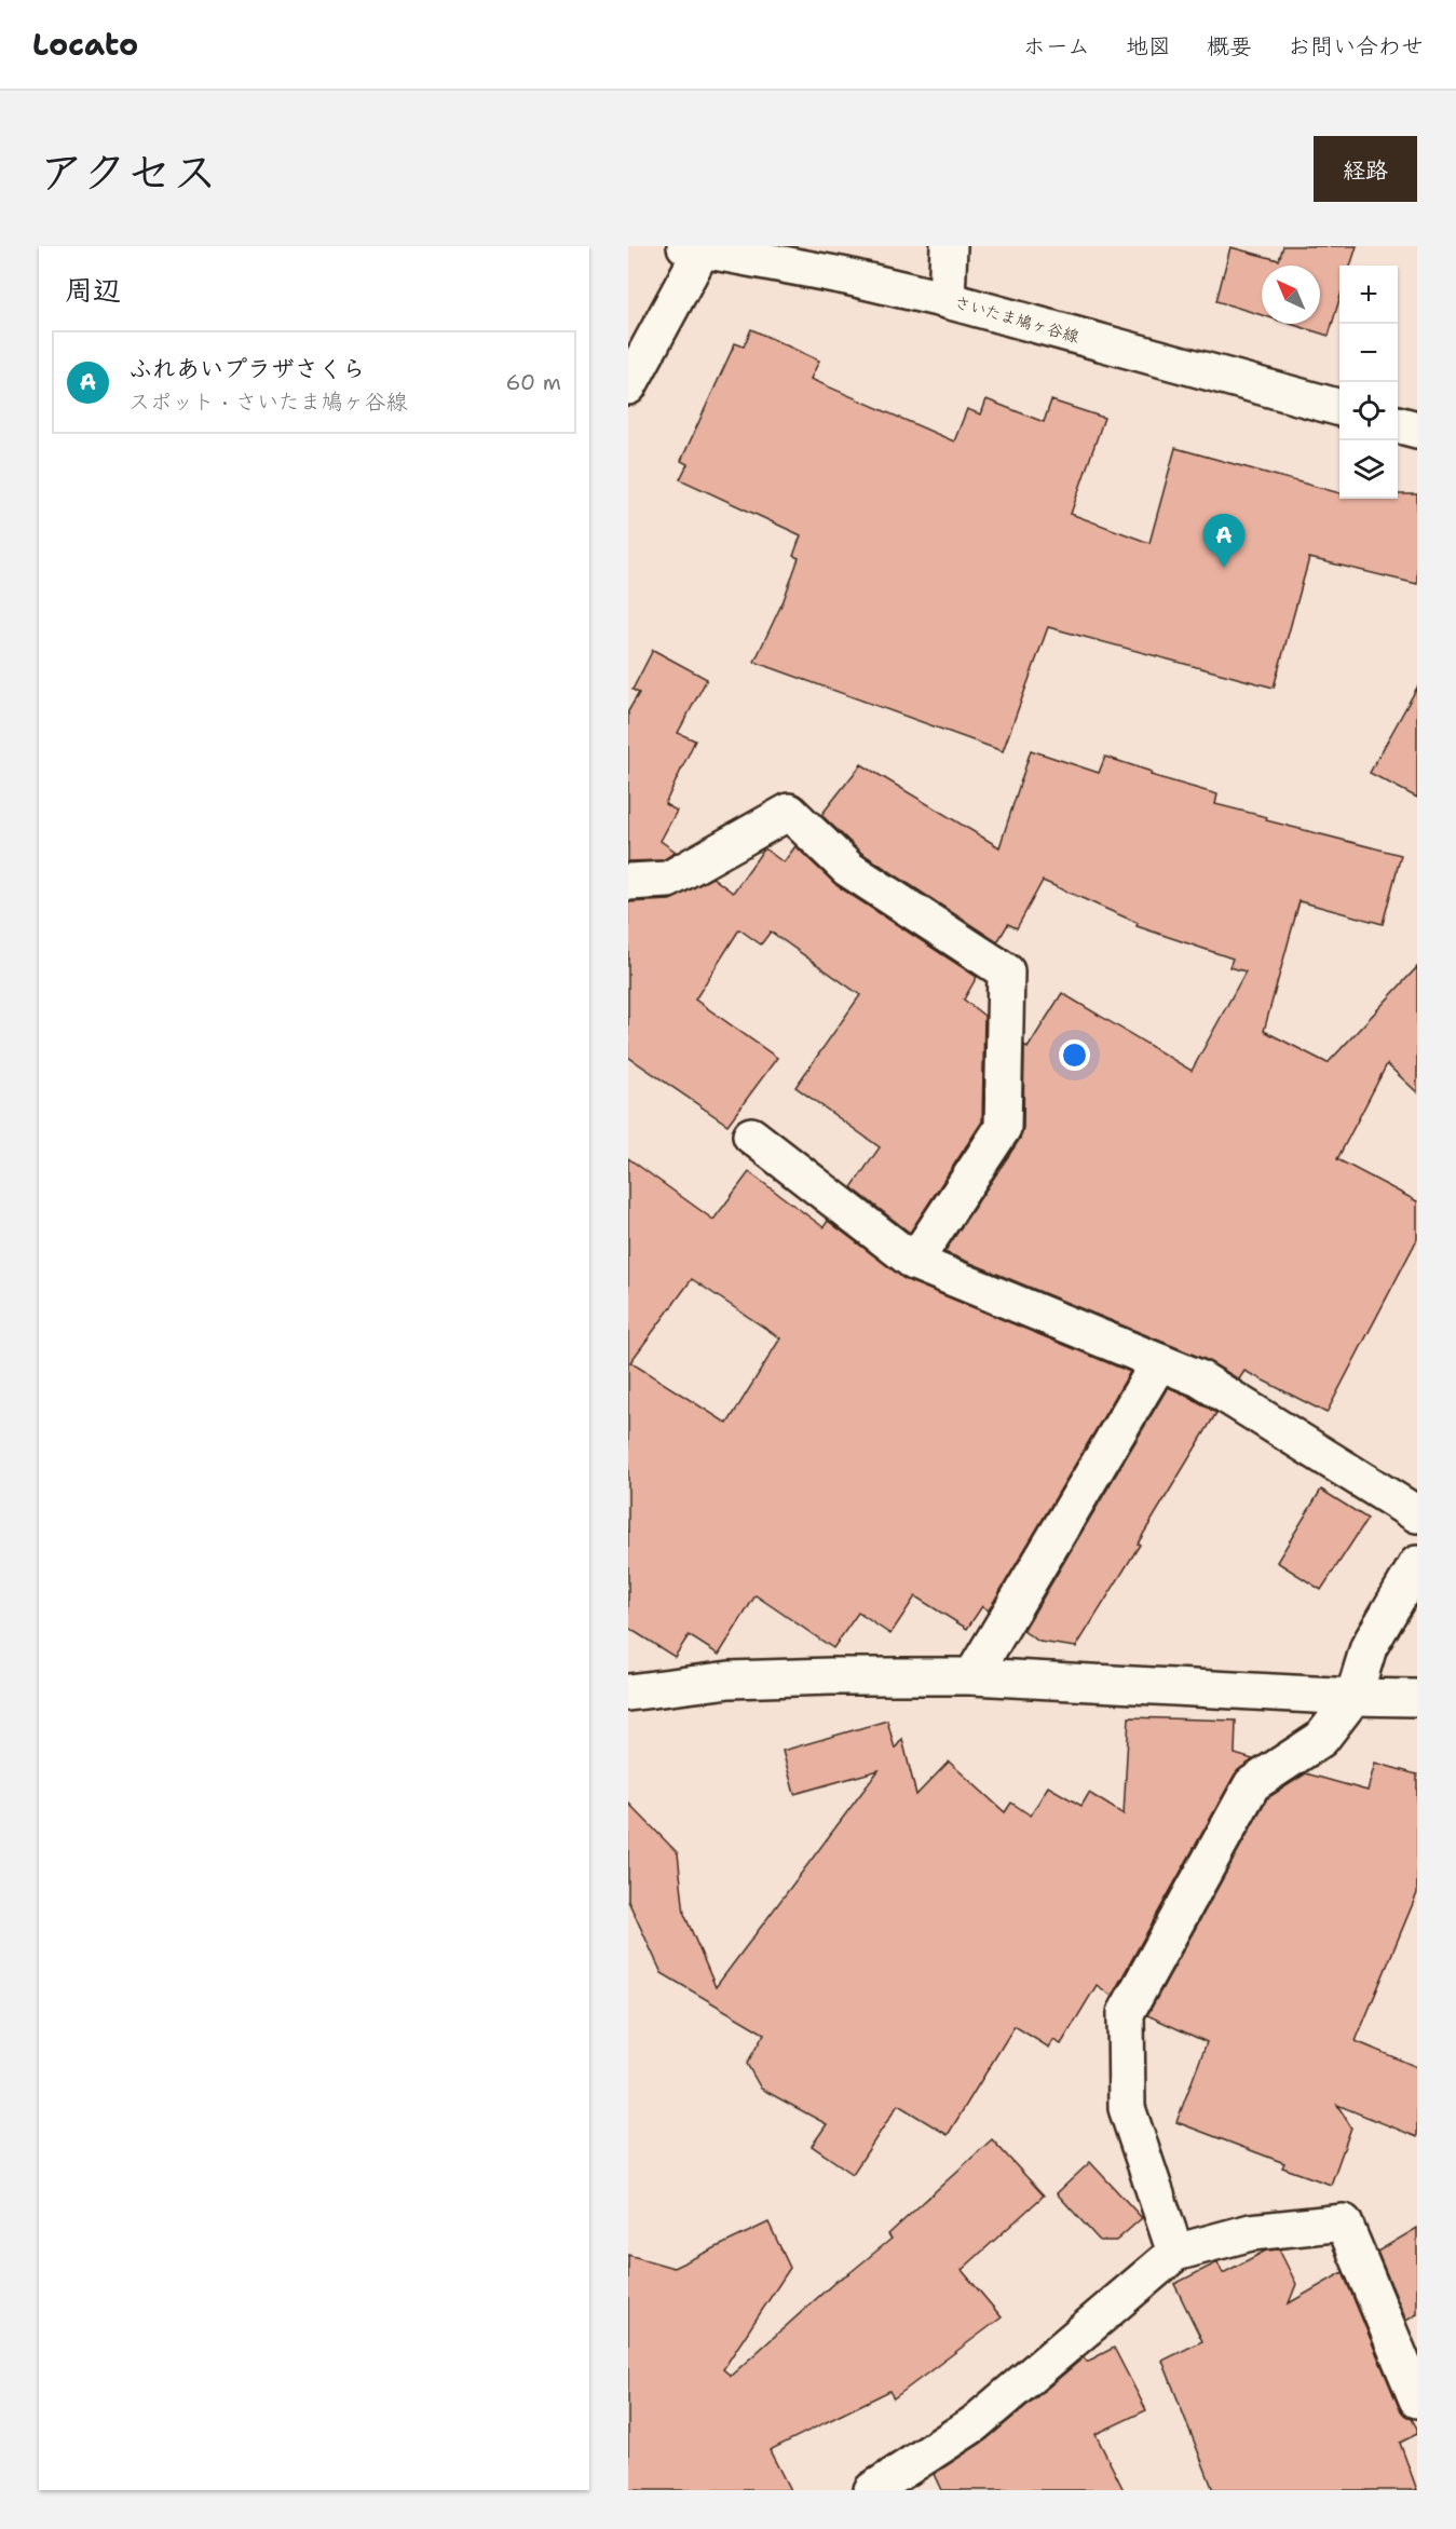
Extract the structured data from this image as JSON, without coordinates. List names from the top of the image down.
{
  "streets": {
    "street": ["さいたま鳩ヶ谷線"]
  },
  "north": "top left",
  "page": {
    "header": "Locato",
    "nav": [
      "ホーム",
      "地図",
      "概要",
      "お問い合わせ"
    ],
    "title": "アクセス",
    "buttons": "経路",
    "heading": "周辺",
    "map_buttons": ["+", "−"],
    "list": [
      {
        "mark": "A",
        "name": "ふれあいプラザさくら",
        "note": "スポット · さいたま鳩ヶ谷線",
        "value": "60 m"
      }
    ],
    "pins": "A"
  }
}
